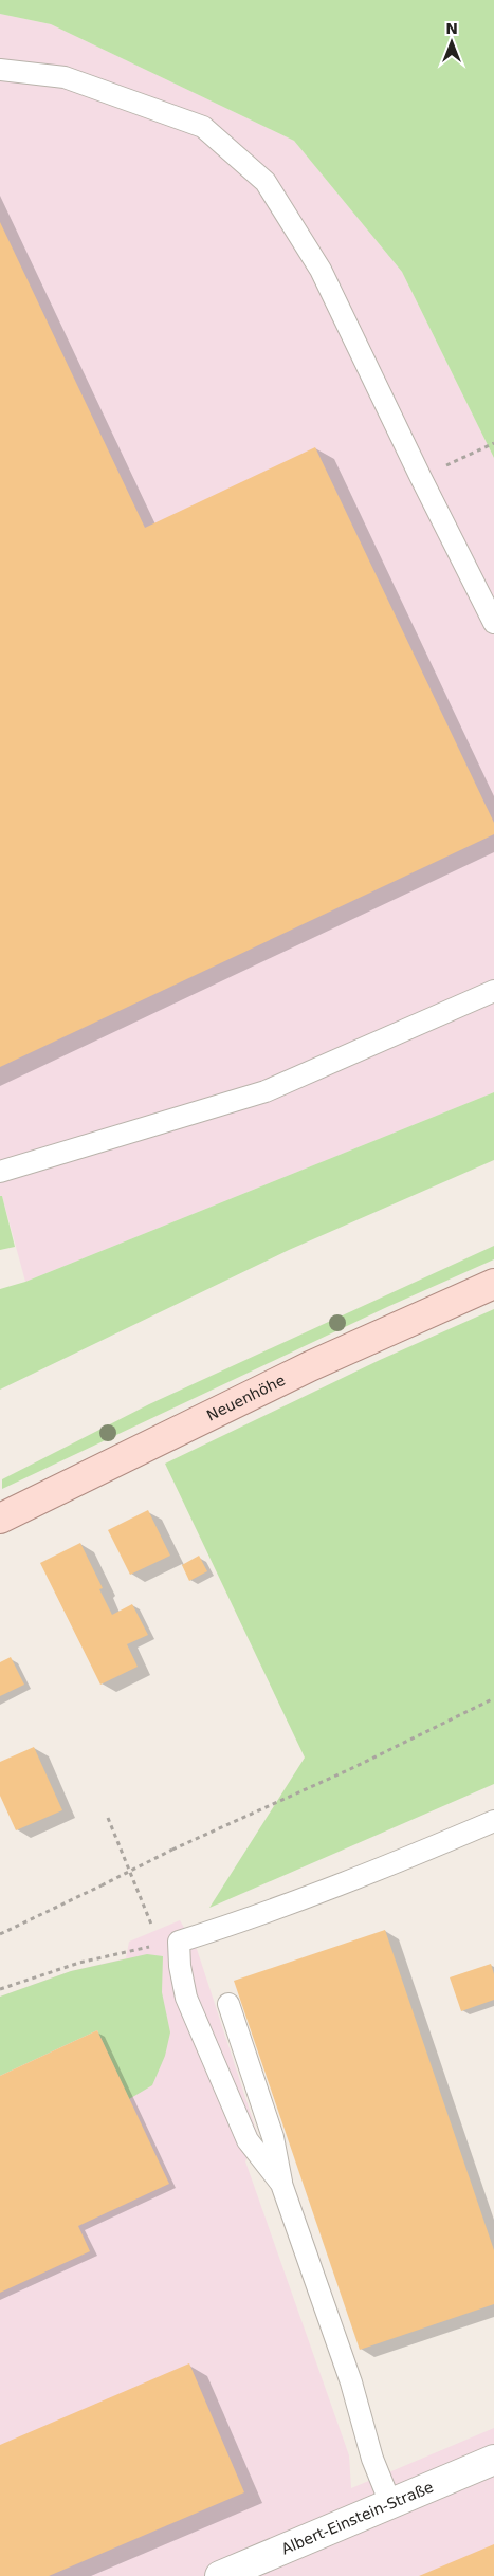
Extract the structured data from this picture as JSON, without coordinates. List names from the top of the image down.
{
  "streets": {
    "main road": ["Neuenhöhe"],
    "street": ["Albert-Einstein-Straße"]
  },
  "north": "top"
}
